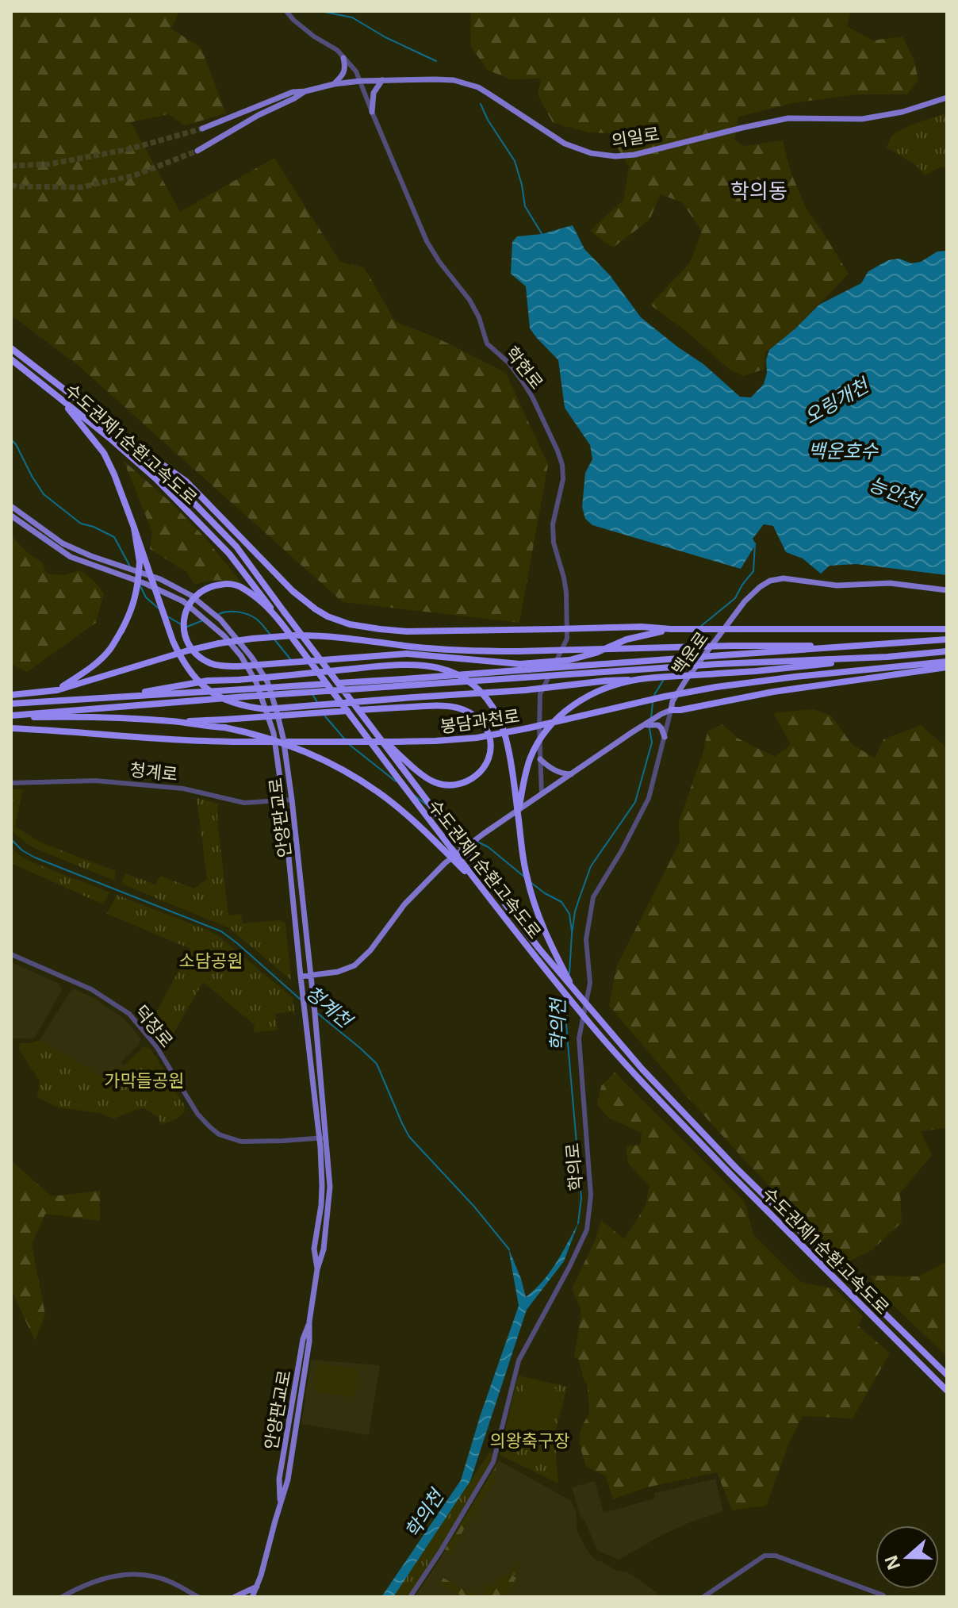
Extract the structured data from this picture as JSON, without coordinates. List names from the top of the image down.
{
  "streets": {
    "highway": ["수도권제1순환고속도로", "봉담과천로"],
    "main road": ["의일로", "백운로", "안양판교로"],
    "street": [
      "학현로",
      "청계로",
      "덕장로",
      "학의로"
    ]
  },
  "crossings": [
    ["의일로", "학현로"],
    ["백운로", "학의로"],
    ["청계로", "안양판교로"],
    ["안양판교로", "덕장로"]
  ],
  "districts": ["학의동"],
  "water": [
    "오링개천",
    "백운호수",
    "능안천",
    "청계천",
    "학의천"
  ],
  "parks": ["소담공원", "가막들공원", "의왕축구장"],
  "north": "left"
}
